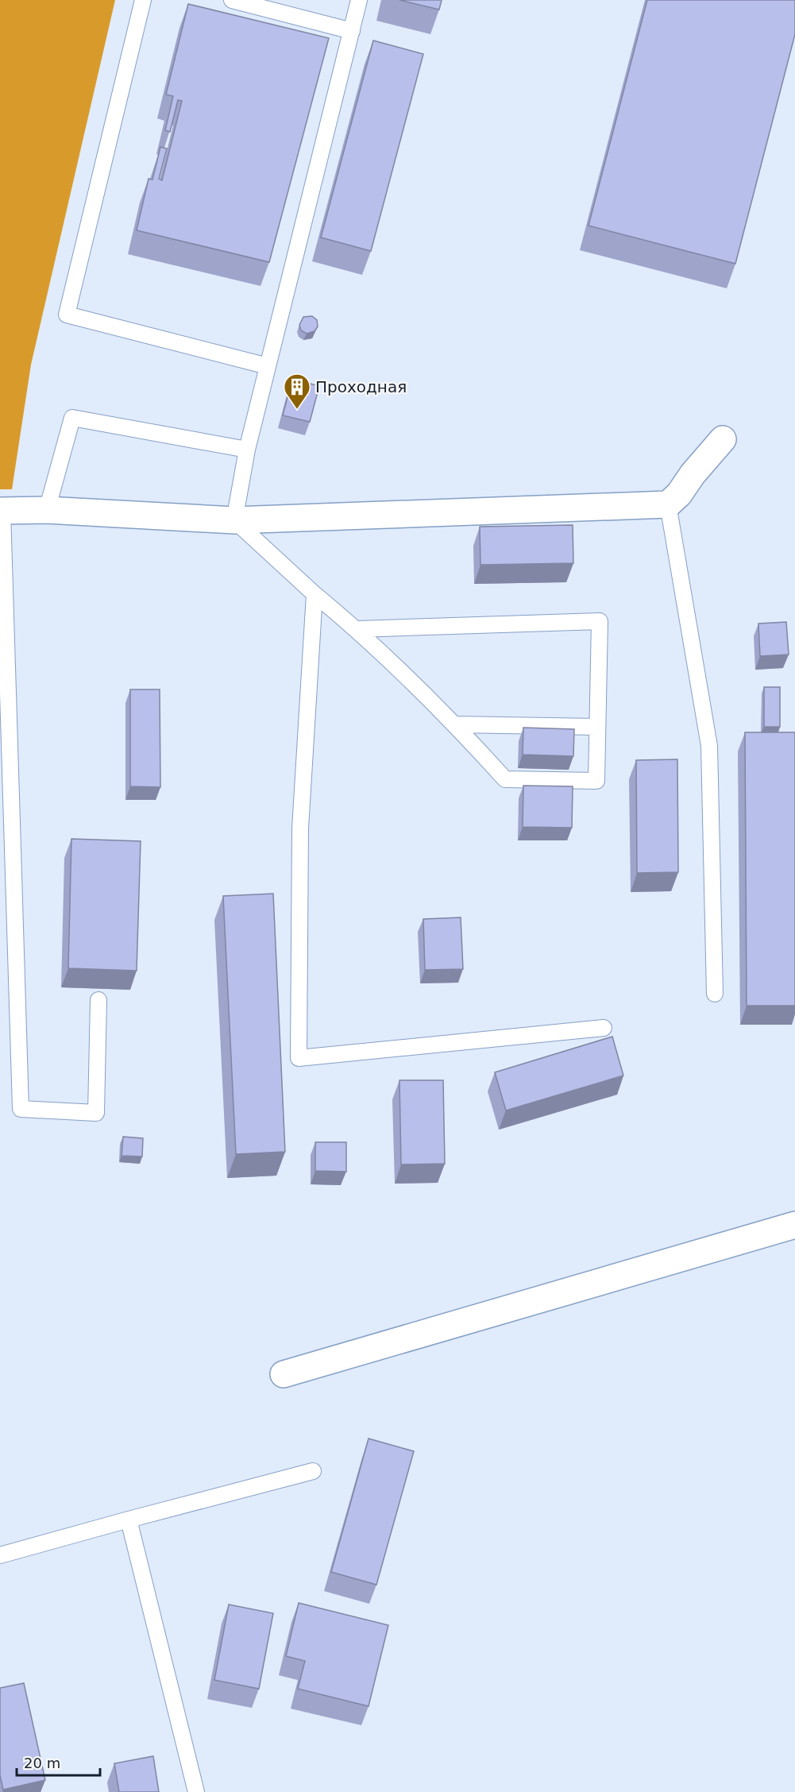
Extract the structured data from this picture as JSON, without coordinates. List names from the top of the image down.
{
  "places": {
    "building": ["Проходная"]
  },
  "scale_bar": "20 m"
}
